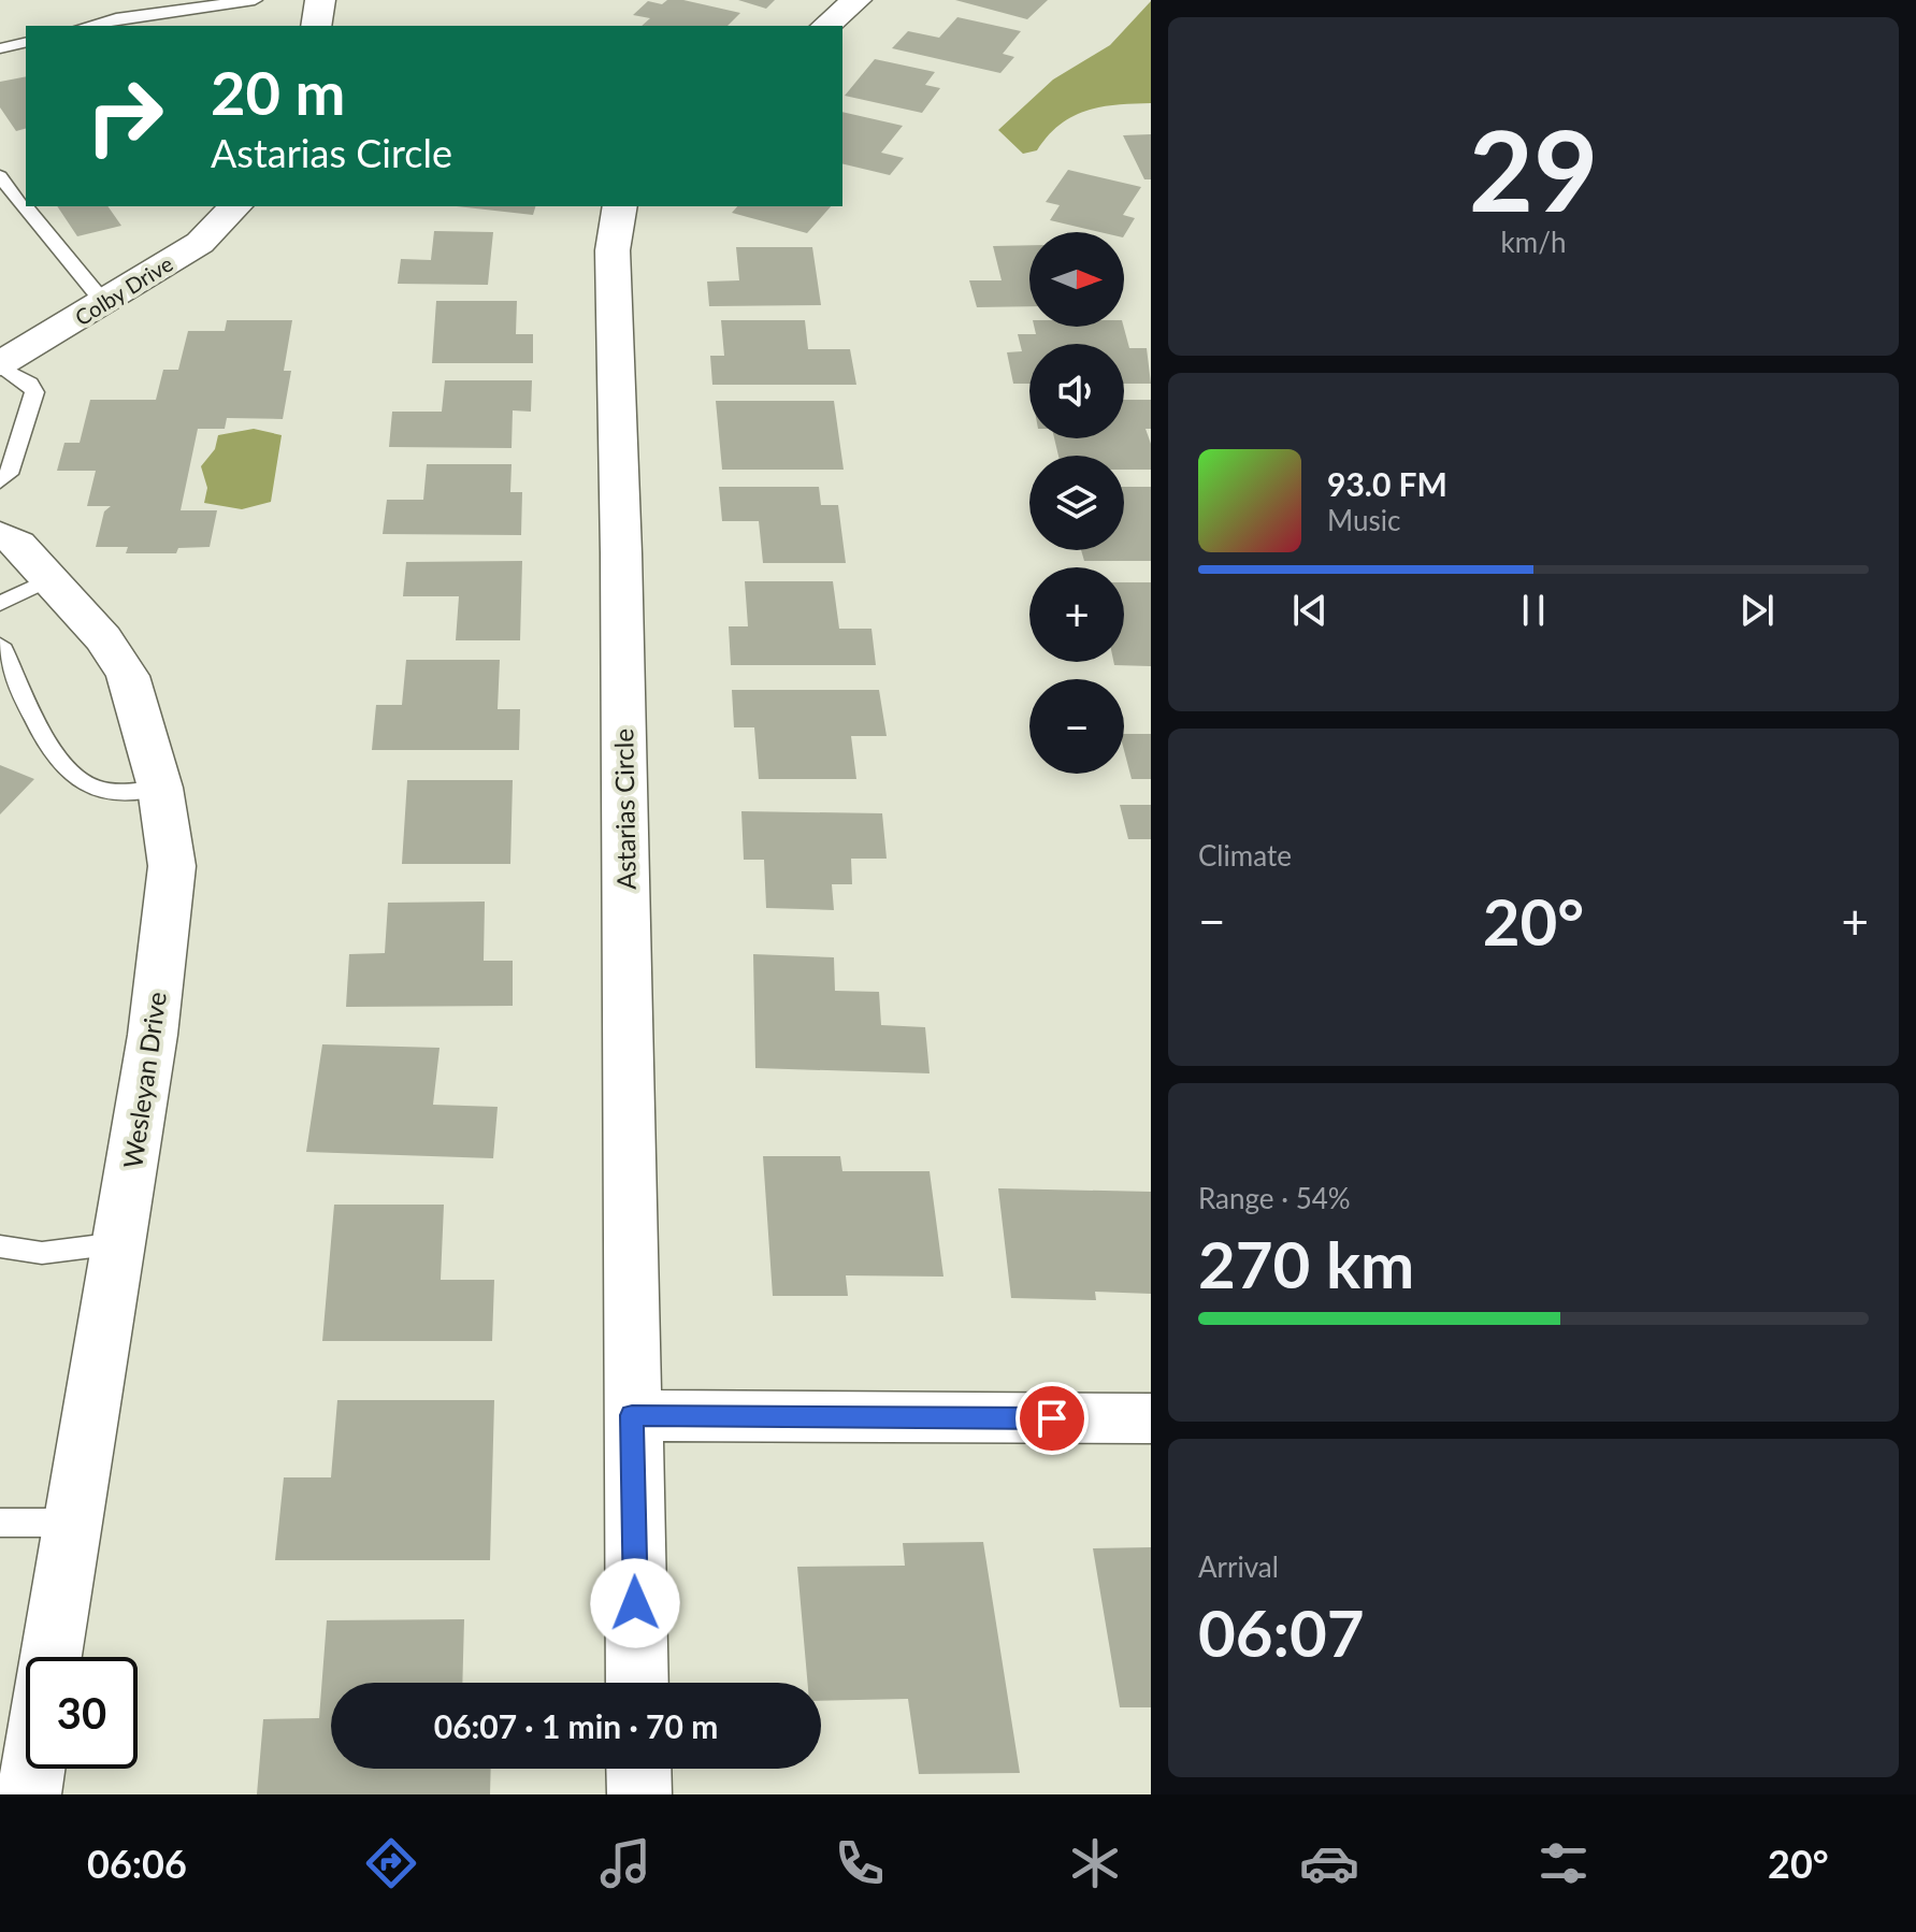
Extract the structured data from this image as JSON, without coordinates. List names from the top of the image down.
{
  "streets": {
    "street": ["Colby Drive", "Astarias Circle", "Wesleyan Drive"]
  },
  "north": "right",
  "page": {
    "tile": [
      ["29", "km/h"],
      "Climate",
      ["Range · 54%", "270 km"],
      ["Arrival", "06:07"]
    ],
    "turn": ["20 m", "Astarias Circle"],
    "map_buttons": ["+", "−"],
    "song": ["93.0 FM", "Music"],
    "heat": ["−", "20°", "+"],
    "limit": "30",
    "trip": "06:07 · 1 min · 70 m",
    "tabs": ["06:06", "20°"]
  }
}
